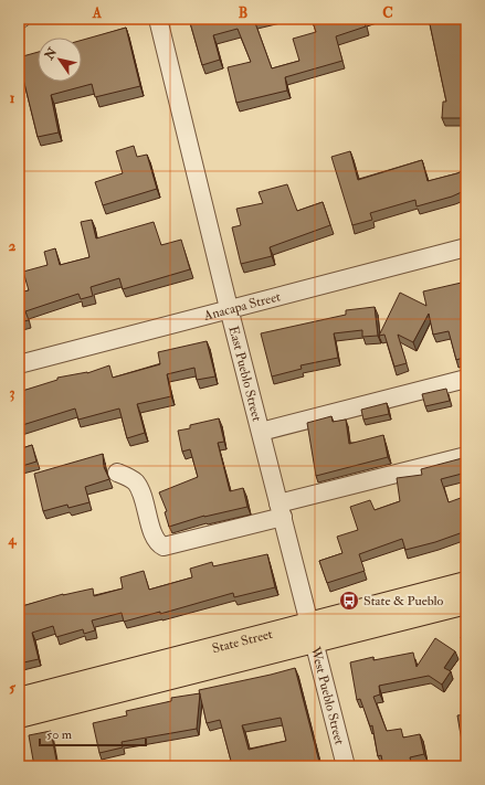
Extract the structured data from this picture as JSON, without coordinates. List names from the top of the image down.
{
  "streets": {
    "main road": ["State Street"],
    "street": ["Anacapa Street", "East Pueblo Street", "West Pueblo Street"]
  },
  "crossings": [
    ["Anacapa Street", "East Pueblo Street"],
    ["East Pueblo Street", "State Street"],
    ["East Pueblo Street", "West Pueblo Street"],
    ["State Street", "West Pueblo Street"]
  ],
  "places": {
    "bus stop": ["State & Pueblo"]
  },
  "scale_bar": "50 m",
  "north": "top left",
  "grid": {
    "columns": ["A", "B", "C"],
    "rows": [
      "1",
      "2",
      "3",
      "4",
      "5"
    ]
  }
}
